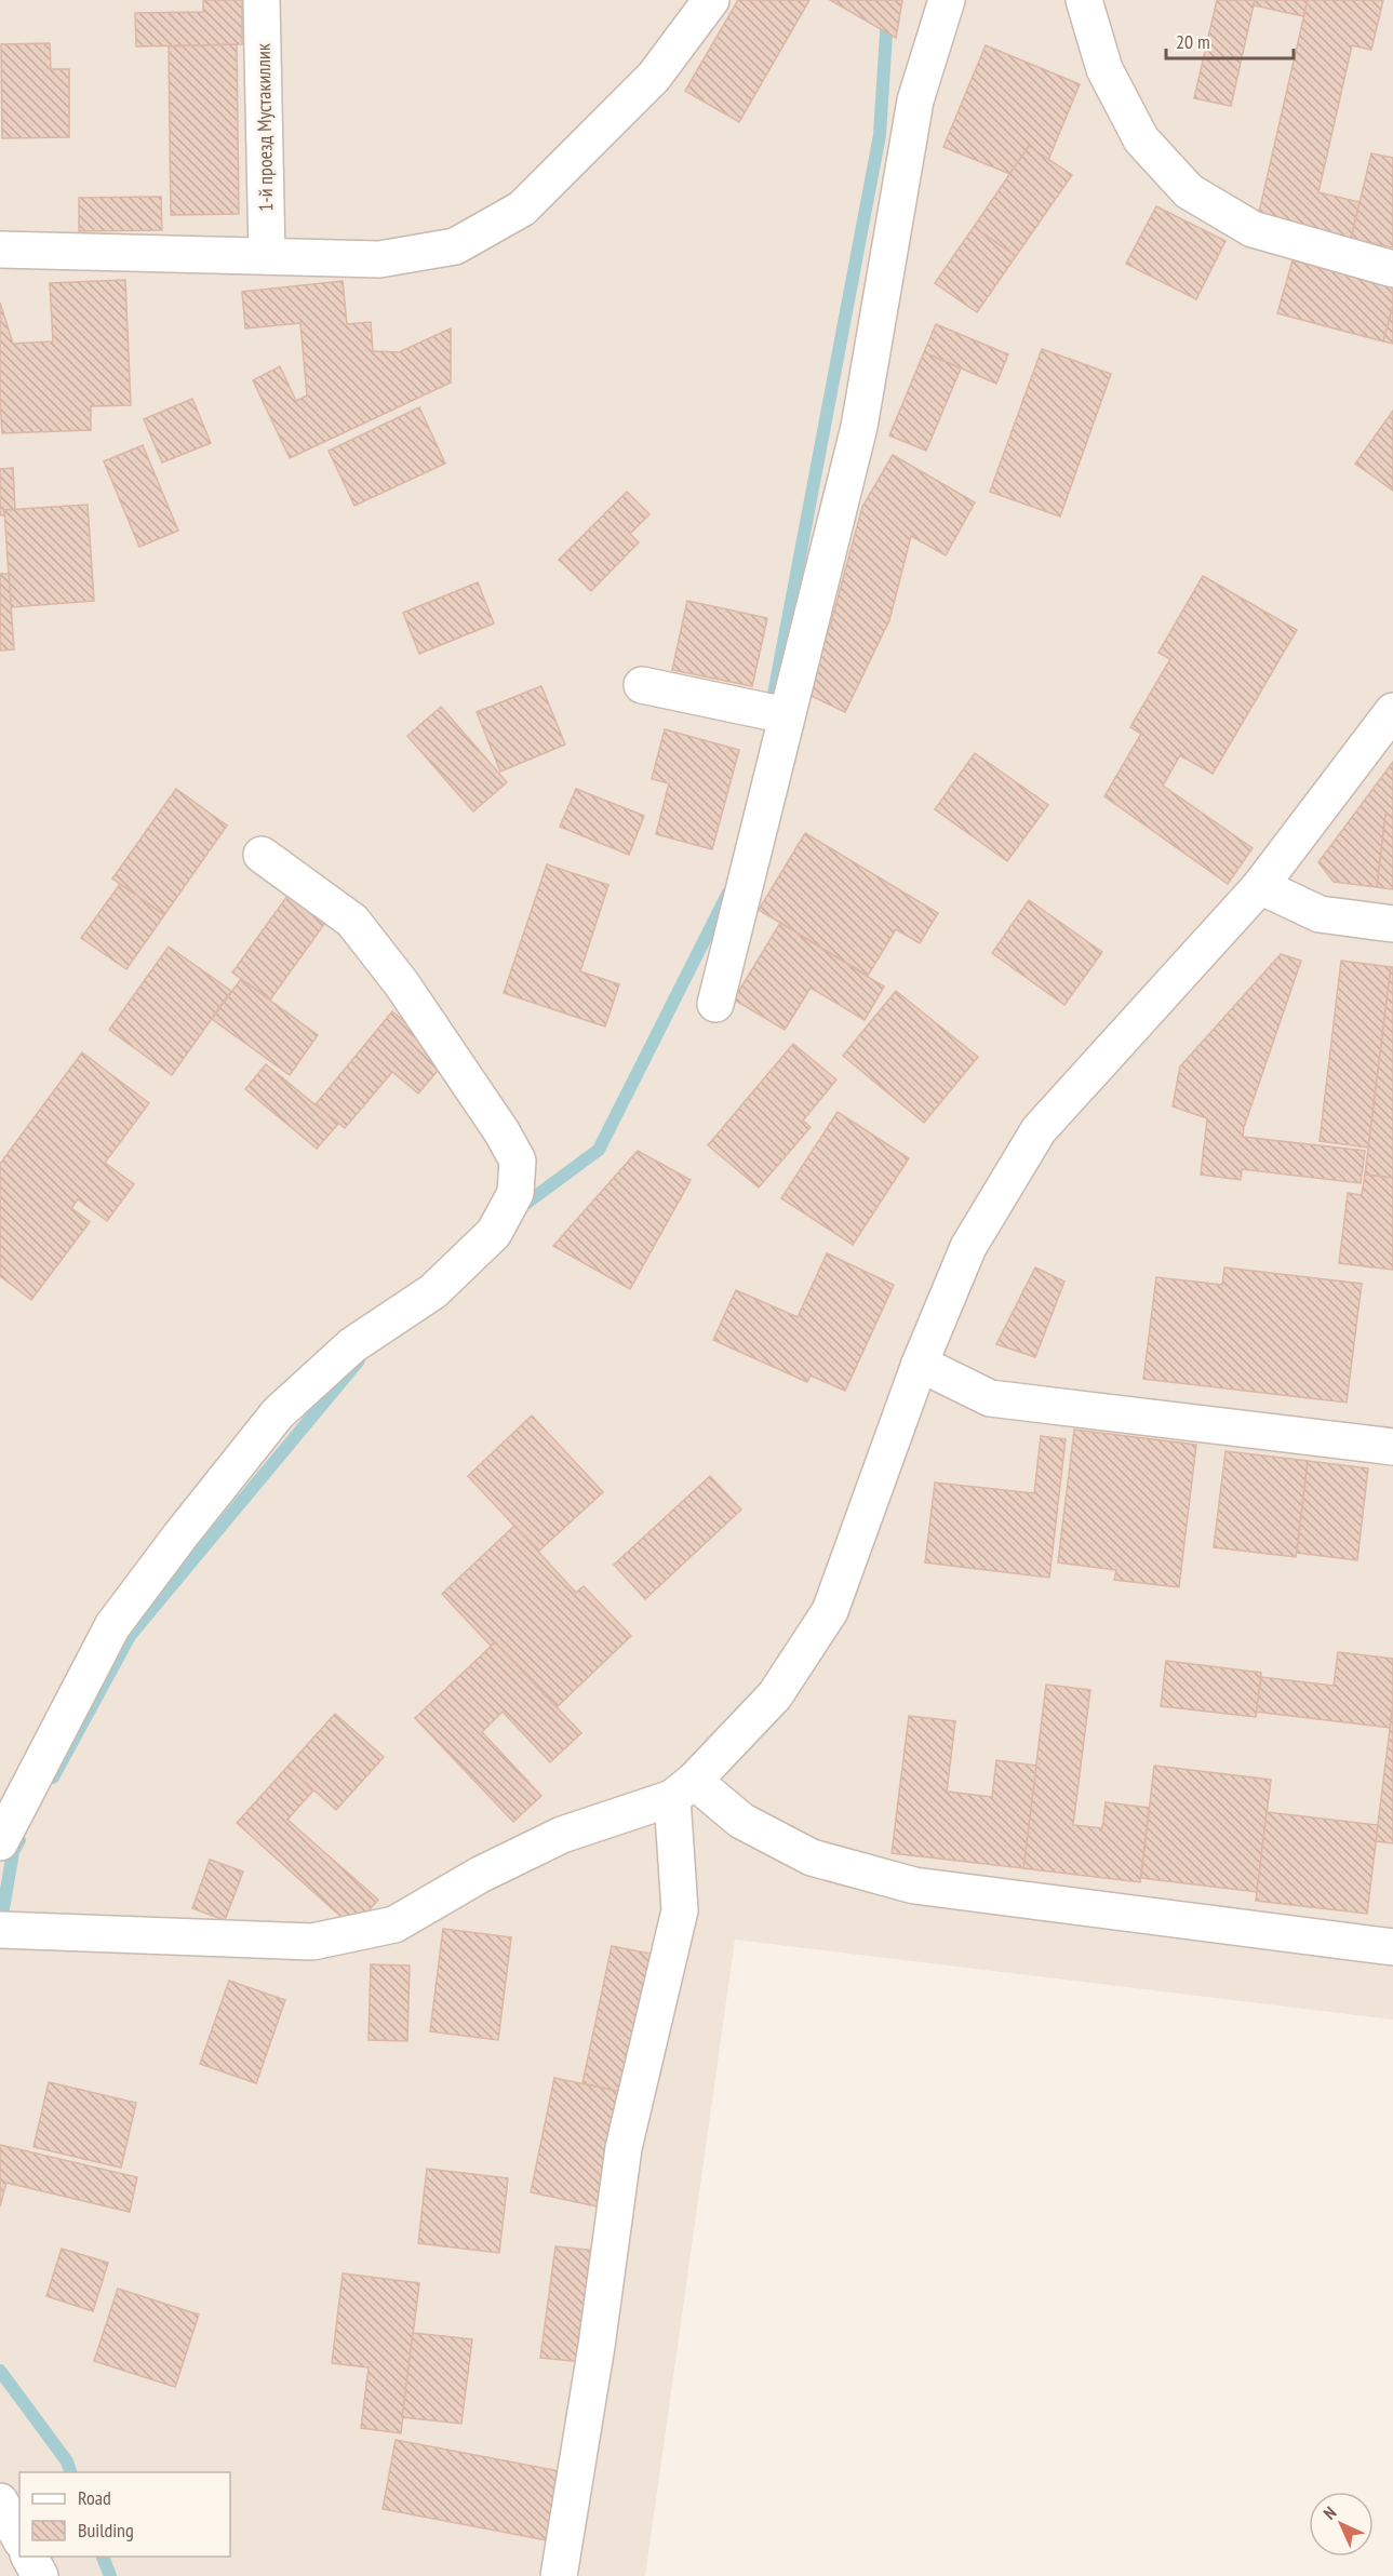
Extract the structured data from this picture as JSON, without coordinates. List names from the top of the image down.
{
  "streets": {
    "street": ["1-й проезд Мустакиллик"]
  },
  "legend": ["Road", "Building"],
  "scale_bar": "20 m",
  "north": "top left"
}
